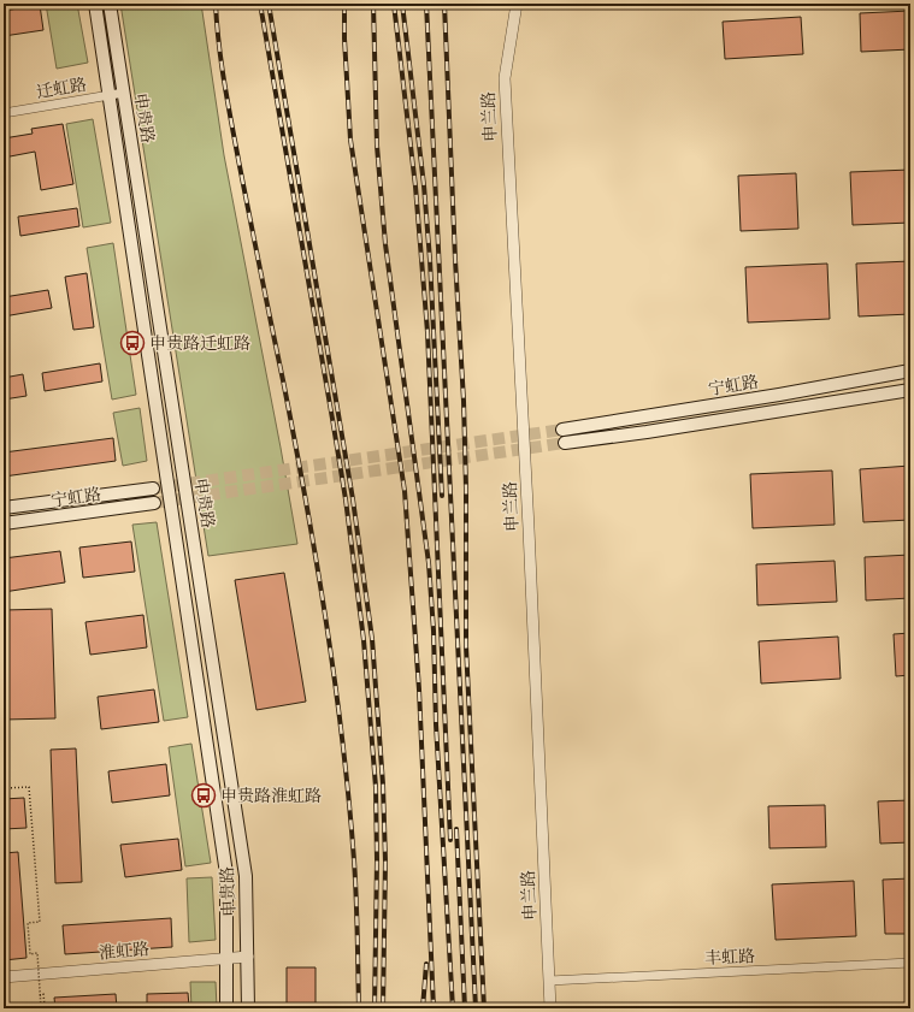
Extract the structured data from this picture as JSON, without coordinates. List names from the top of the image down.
{
  "streets": {
    "main road": ["申贵路", "宁虹路"],
    "street": [
      "迁虹路",
      "申兰路",
      "淮虹路",
      "丰虹路"
    ]
  },
  "crossings": [
    ["迁虹路", "申贵路"],
    ["申兰路", "丰虹路"],
    ["申贵路", "淮虹路"]
  ],
  "places": {
    "bus stop": ["申贵路迁虹路", "申贵路淮虹路"]
  }
}
